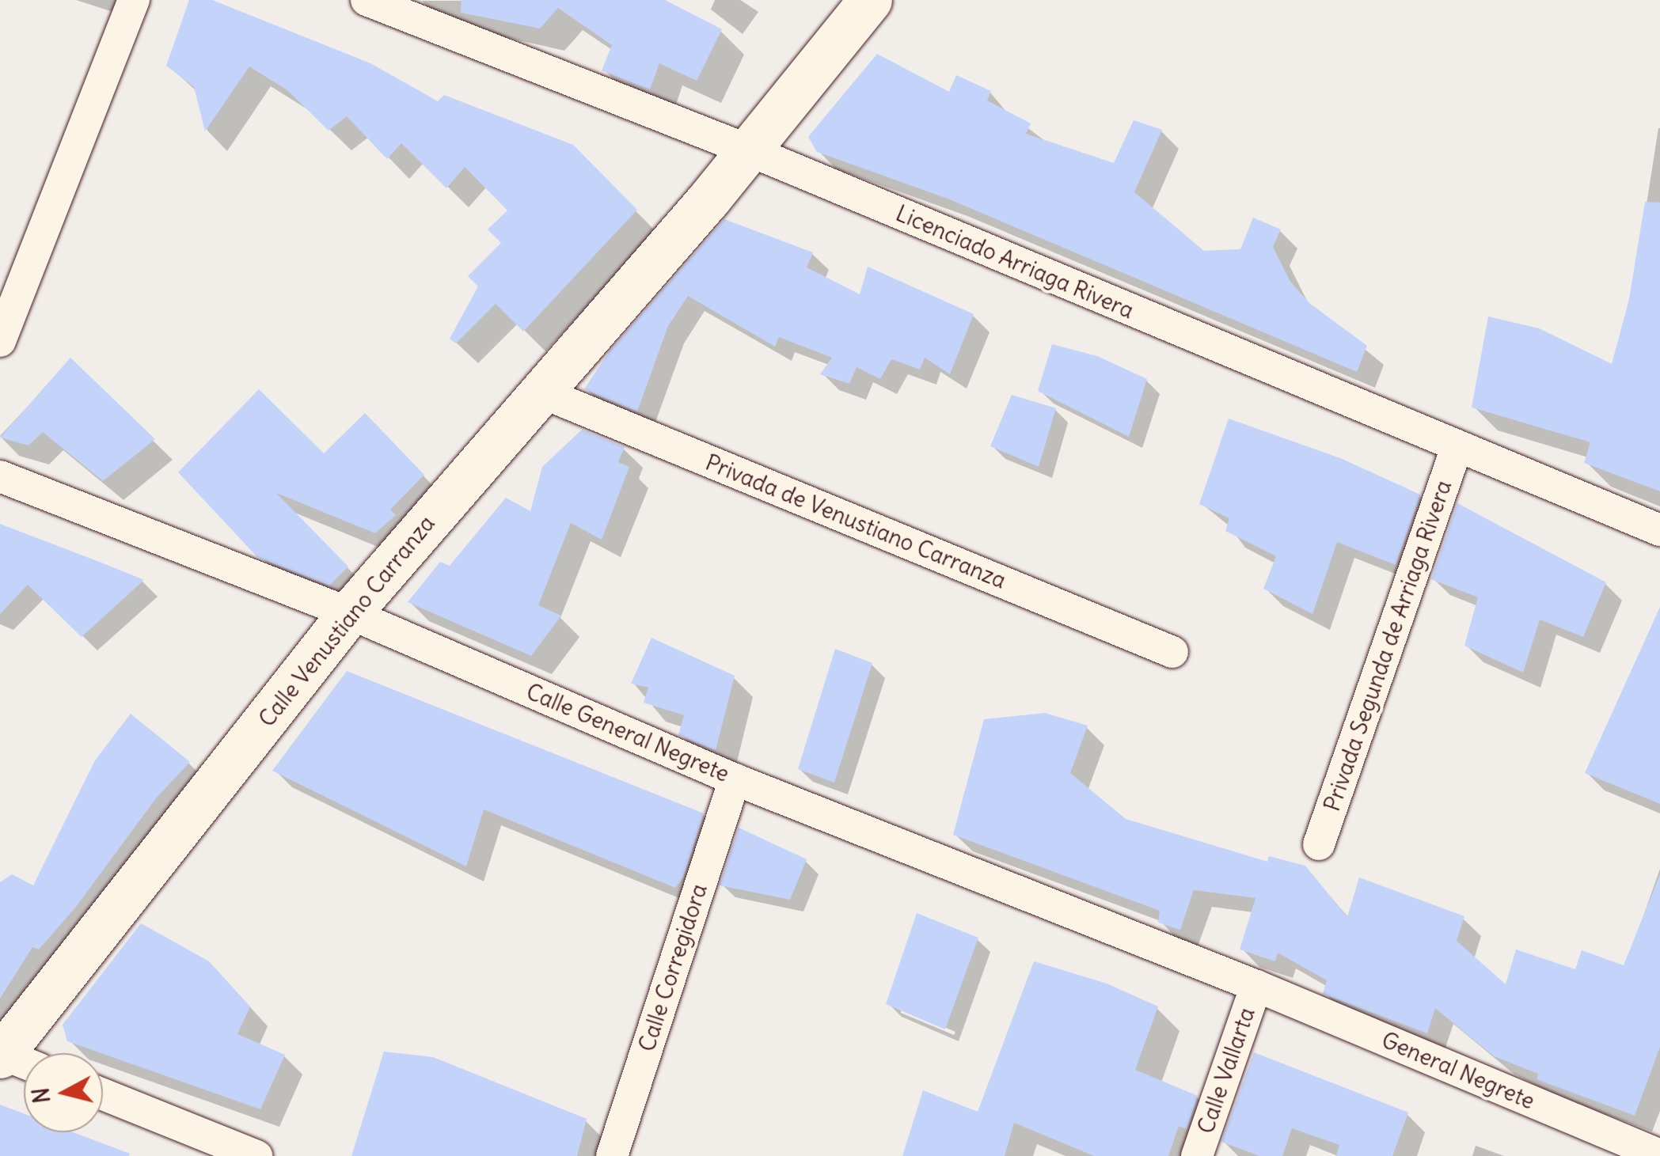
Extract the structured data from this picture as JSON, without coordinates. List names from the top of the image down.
{
  "streets": {
    "street": [
      "Licenciado Arriaga Rivera",
      "Privada de Venustiano Carranza",
      "Calle Venustiano Carranza",
      "Privada Segunda de Arriaga Rivera",
      "Calle General Negrete",
      "Calle Corregidora",
      "Calle Vallarta",
      "General Negrete"
    ]
  },
  "crossings": [
    ["Licenciado Arriaga Rivera", "Calle Venustiano Carranza"],
    ["Licenciado Arriaga Rivera", "Privada Segunda de Arriaga Rivera"],
    ["Privada de Venustiano Carranza", "Calle Venustiano Carranza"],
    ["Calle Venustiano Carranza", "Calle General Negrete"],
    ["Calle General Negrete", "Calle Corregidora"],
    ["Calle General Negrete", "Calle Vallarta"],
    ["Calle General Negrete", "General Negrete"],
    ["Calle Vallarta", "General Negrete"]
  ],
  "north": "left"
}
